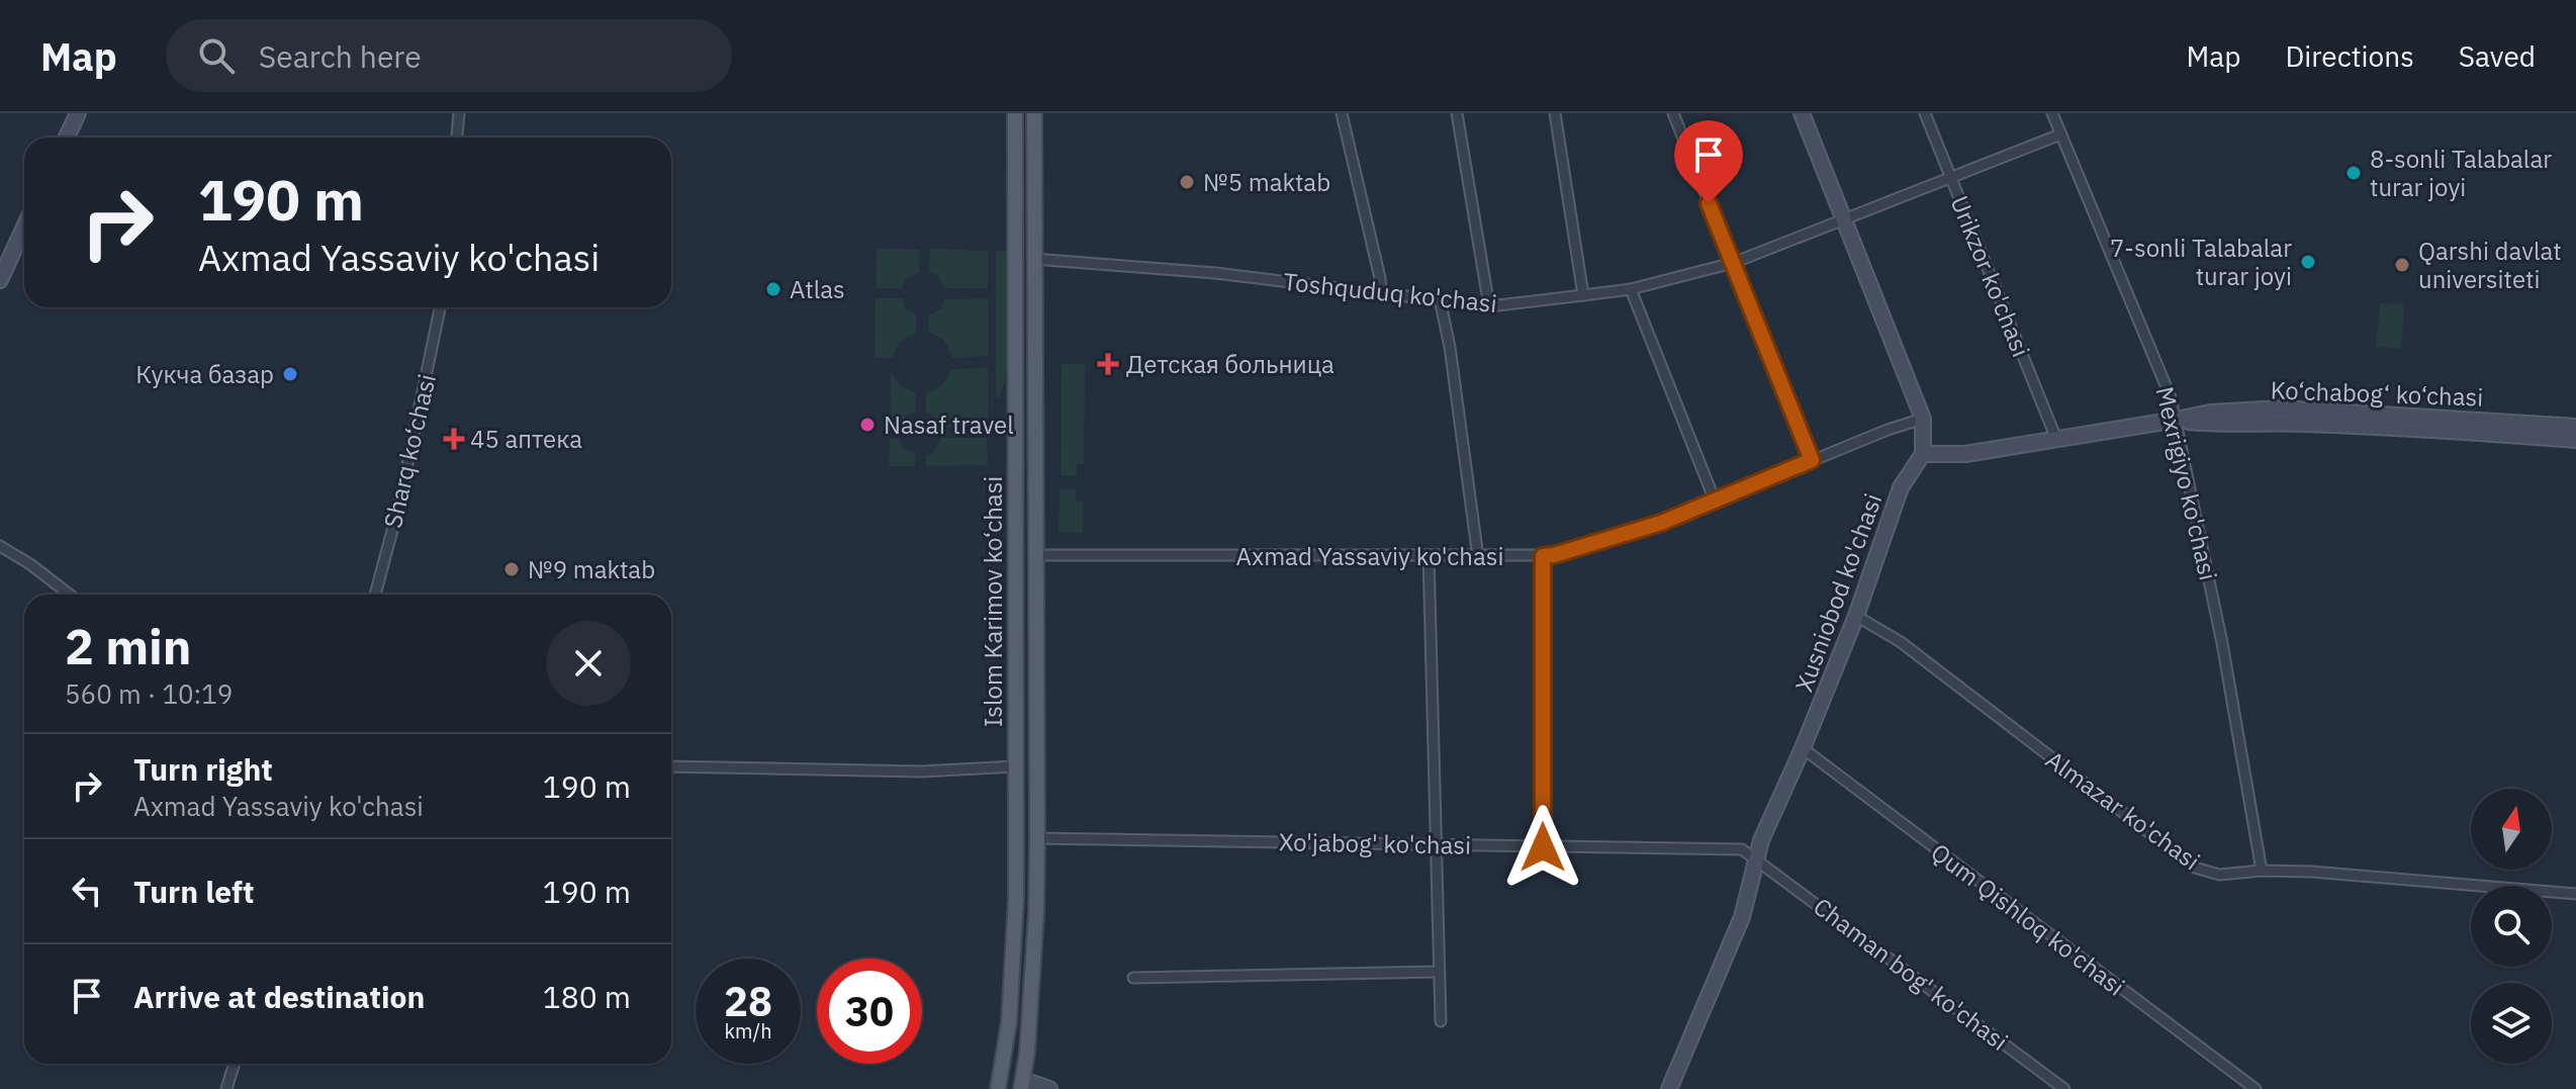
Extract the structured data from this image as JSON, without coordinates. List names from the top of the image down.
{
  "streets": {
    "main road": ["Islom Karimov ko‘chasi"],
    "street": [
      "Urikzor ko'chasi",
      "Toshquduq ko'chasi",
      "Ko‘chabog‘ ko‘chasi",
      "Sharq ko‘chasi",
      "Mexrigiyo ko'chasi",
      "Axmad Yassaviy ko'chasi",
      "Xusniobod ko'chasi",
      "Almazar ko'chasi",
      "Xo'jabog' ko'chasi",
      "Qum Qishloq ko'chasi",
      "Chaman bog' ko'chasi"
    ]
  },
  "crossings": [
    ["Urikzor ko'chasi", "Toshquduq ko'chasi"],
    ["Urikzor ko'chasi", "Ko‘chabog‘ ko‘chasi"],
    ["Toshquduq ko'chasi", "Mexrigiyo ko'chasi"],
    ["Toshquduq ko'chasi", "Islom Karimov ko‘chasi"],
    ["Ko‘chabog‘ ko‘chasi", "Mexrigiyo ko'chasi"],
    ["Ko‘chabog‘ ko‘chasi", "Xusniobod ko'chasi"],
    ["Mexrigiyo ko'chasi", "Almazar ko'chasi"],
    ["Axmad Yassaviy ko'chasi", "Islom Karimov ko‘chasi"],
    ["Xusniobod ko'chasi", "Almazar ko'chasi"],
    ["Xusniobod ko'chasi", "Xo'jabog' ko'chasi"],
    ["Xusniobod ko'chasi", "Qum Qishloq ko'chasi"],
    ["Xusniobod ko'chasi", "Chaman bog' ko'chasi"],
    ["Islom Karimov ko‘chasi", "Xo'jabog' ko'chasi"],
    ["Xo'jabog' ko'chasi", "Chaman bog' ko'chasi"]
  ],
  "places": {
    "other": [
      "8-sonli Talabalar turar joyi",
      "№5 maktab",
      "7-sonli Talabalar turar joyi",
      "Qarshi davlat universiteti",
      "Atlas",
      "Кукча базар",
      "Nasaf travel",
      "№9 maktab"
    ],
    "health": ["Детская больница", "45 аптека"]
  },
  "north": "top",
  "page": {
    "header": "Map",
    "search": "Search here",
    "nav": ["Map", "Directions", "Saved"],
    "turn": ["190 m", "Axmad Yassaviy ko'chasi"],
    "heading": ["2 min", "560 m · 10:19"],
    "list": [
      {
        "name": "Turn right",
        "note": "Axmad Yassaviy ko'chasi",
        "value": "190 m"
      },
      {
        "name": "Turn left",
        "value": "190 m"
      },
      {
        "name": "Arrive at destination",
        "value": "180 m"
      }
    ],
    "speed": "28 km/h",
    "limit": "30"
  }
}
